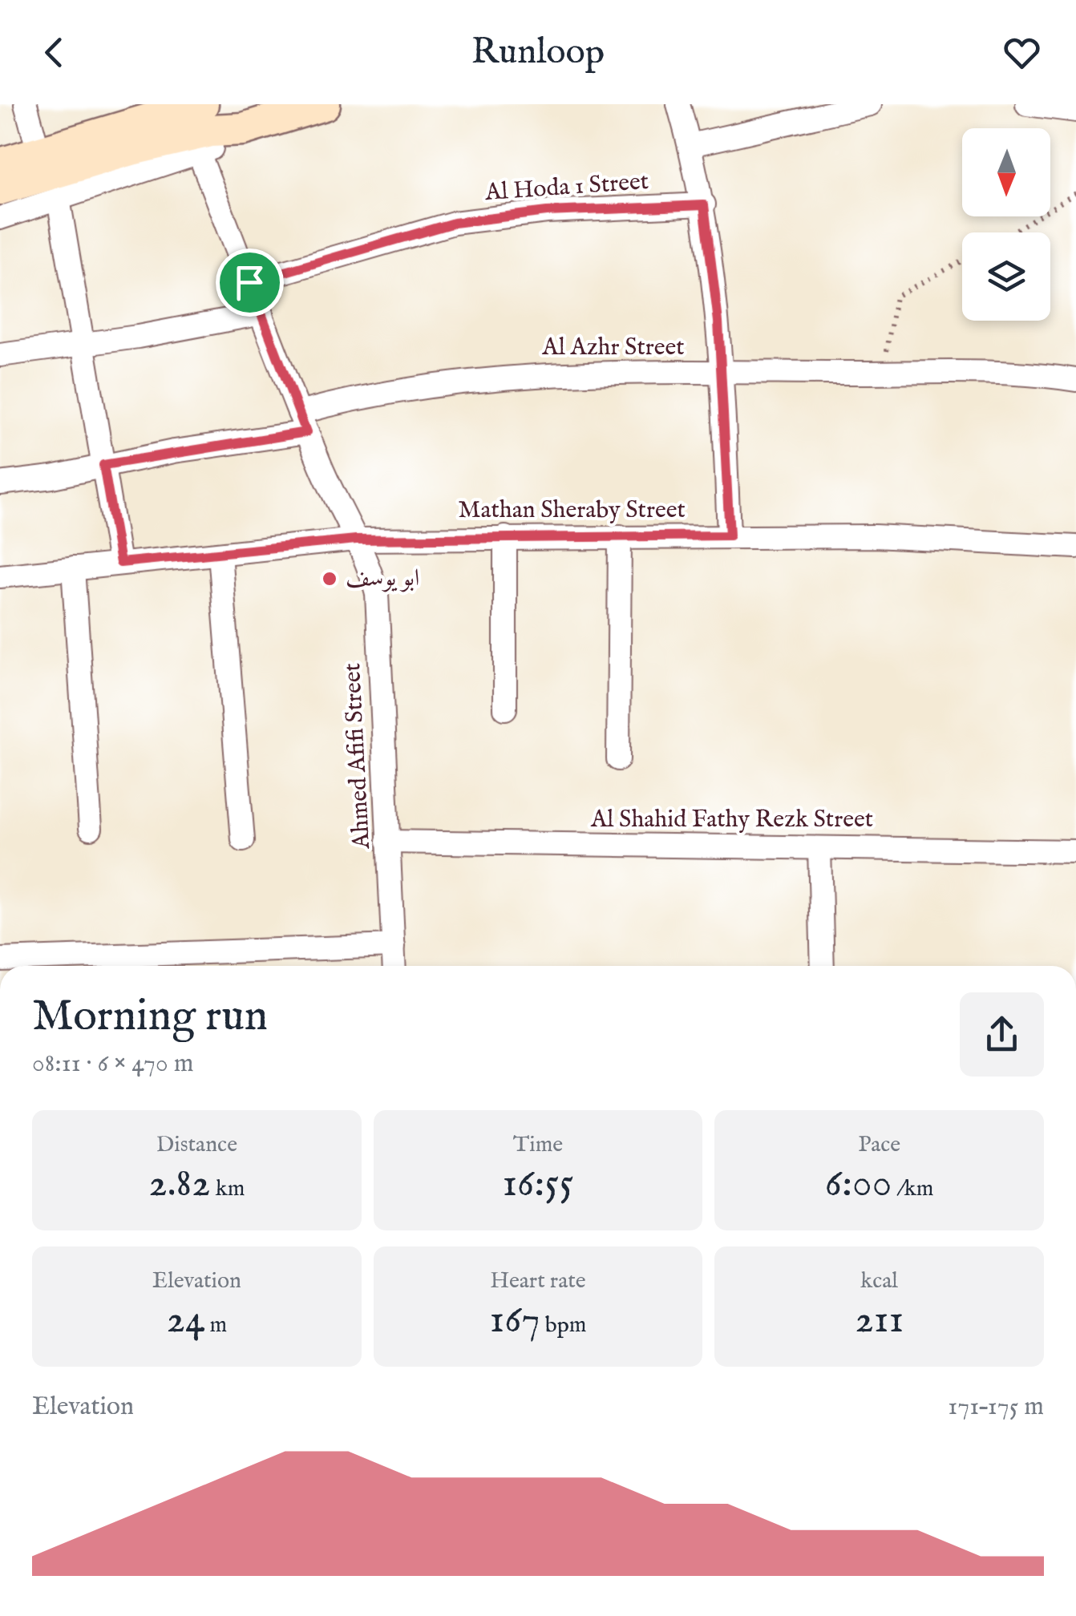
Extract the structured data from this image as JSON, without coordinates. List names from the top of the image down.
{
  "streets": {
    "street": [
      "Al Hoda 1 Street",
      "Al Azhr Street",
      "Mathan Sheraby Street",
      "Ahmed Afifi Street",
      "Al Shahid Fathy Rezk Street"
    ]
  },
  "crossings": [
    ["Al Hoda 1 Street", "Ahmed Afifi Street"],
    ["Al Azhr Street", "Ahmed Afifi Street"],
    ["Mathan Sheraby Street", "Ahmed Afifi Street"],
    ["Ahmed Afifi Street", "Al Shahid Fathy Rezk Street"]
  ],
  "places": ["ابو يوسف"],
  "north": "bottom",
  "page": {
    "header": "Runloop",
    "heading": ["Morning run", "08:11 · 6 × 470 m"],
    "stats": [
      ["Distance", "2.82 km"],
      ["Time", "16:55"],
      ["Pace", "6:00 /km"],
      ["Elevation", "24 m"],
      ["Heart rate", "167 bpm"],
      ["kcal", "211"]
    ],
    "chart": ["Elevation", "171–175 m"]
  }
}
